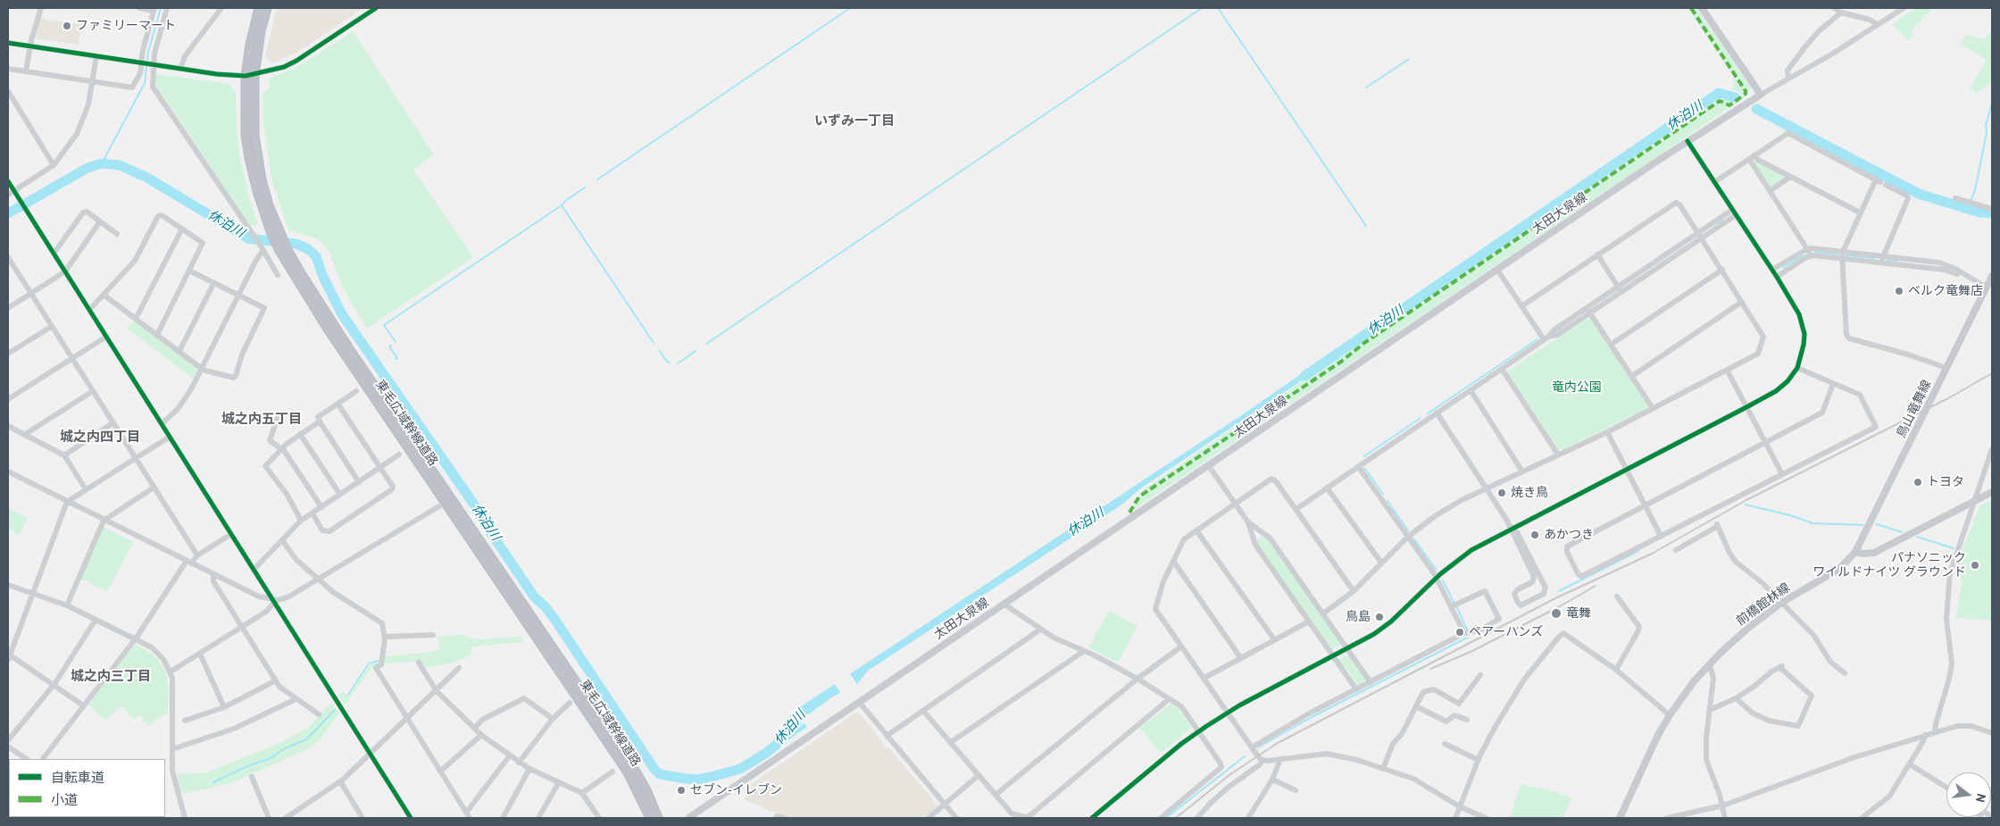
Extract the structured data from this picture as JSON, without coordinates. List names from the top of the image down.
{
  "streets": {
    "highway": ["東毛広域幹線道路"],
    "main road": ["太田大泉線", "鳥山竜舞線", "前橋館林線"]
  },
  "crossings": [
    ["鳥山竜舞線", "前橋館林線"]
  ],
  "districts": [
    "いずみ一丁目",
    "城之内五丁目",
    "城之内四丁目",
    "城之内三丁目"
  ],
  "water": ["休泊川"],
  "parks": ["竜内公園"],
  "places": [
    "ファミリーマート",
    "ベルク竜舞店",
    "トヨタ",
    "焼き鳥",
    "あかつき",
    "パナソニック ワイルドナイツ グラウンド",
    "竜舞",
    "鳥島",
    "ペアーハンズ",
    "セブン-イレブン"
  ],
  "legend": ["自転車道", "小道"],
  "north": "right"
}
